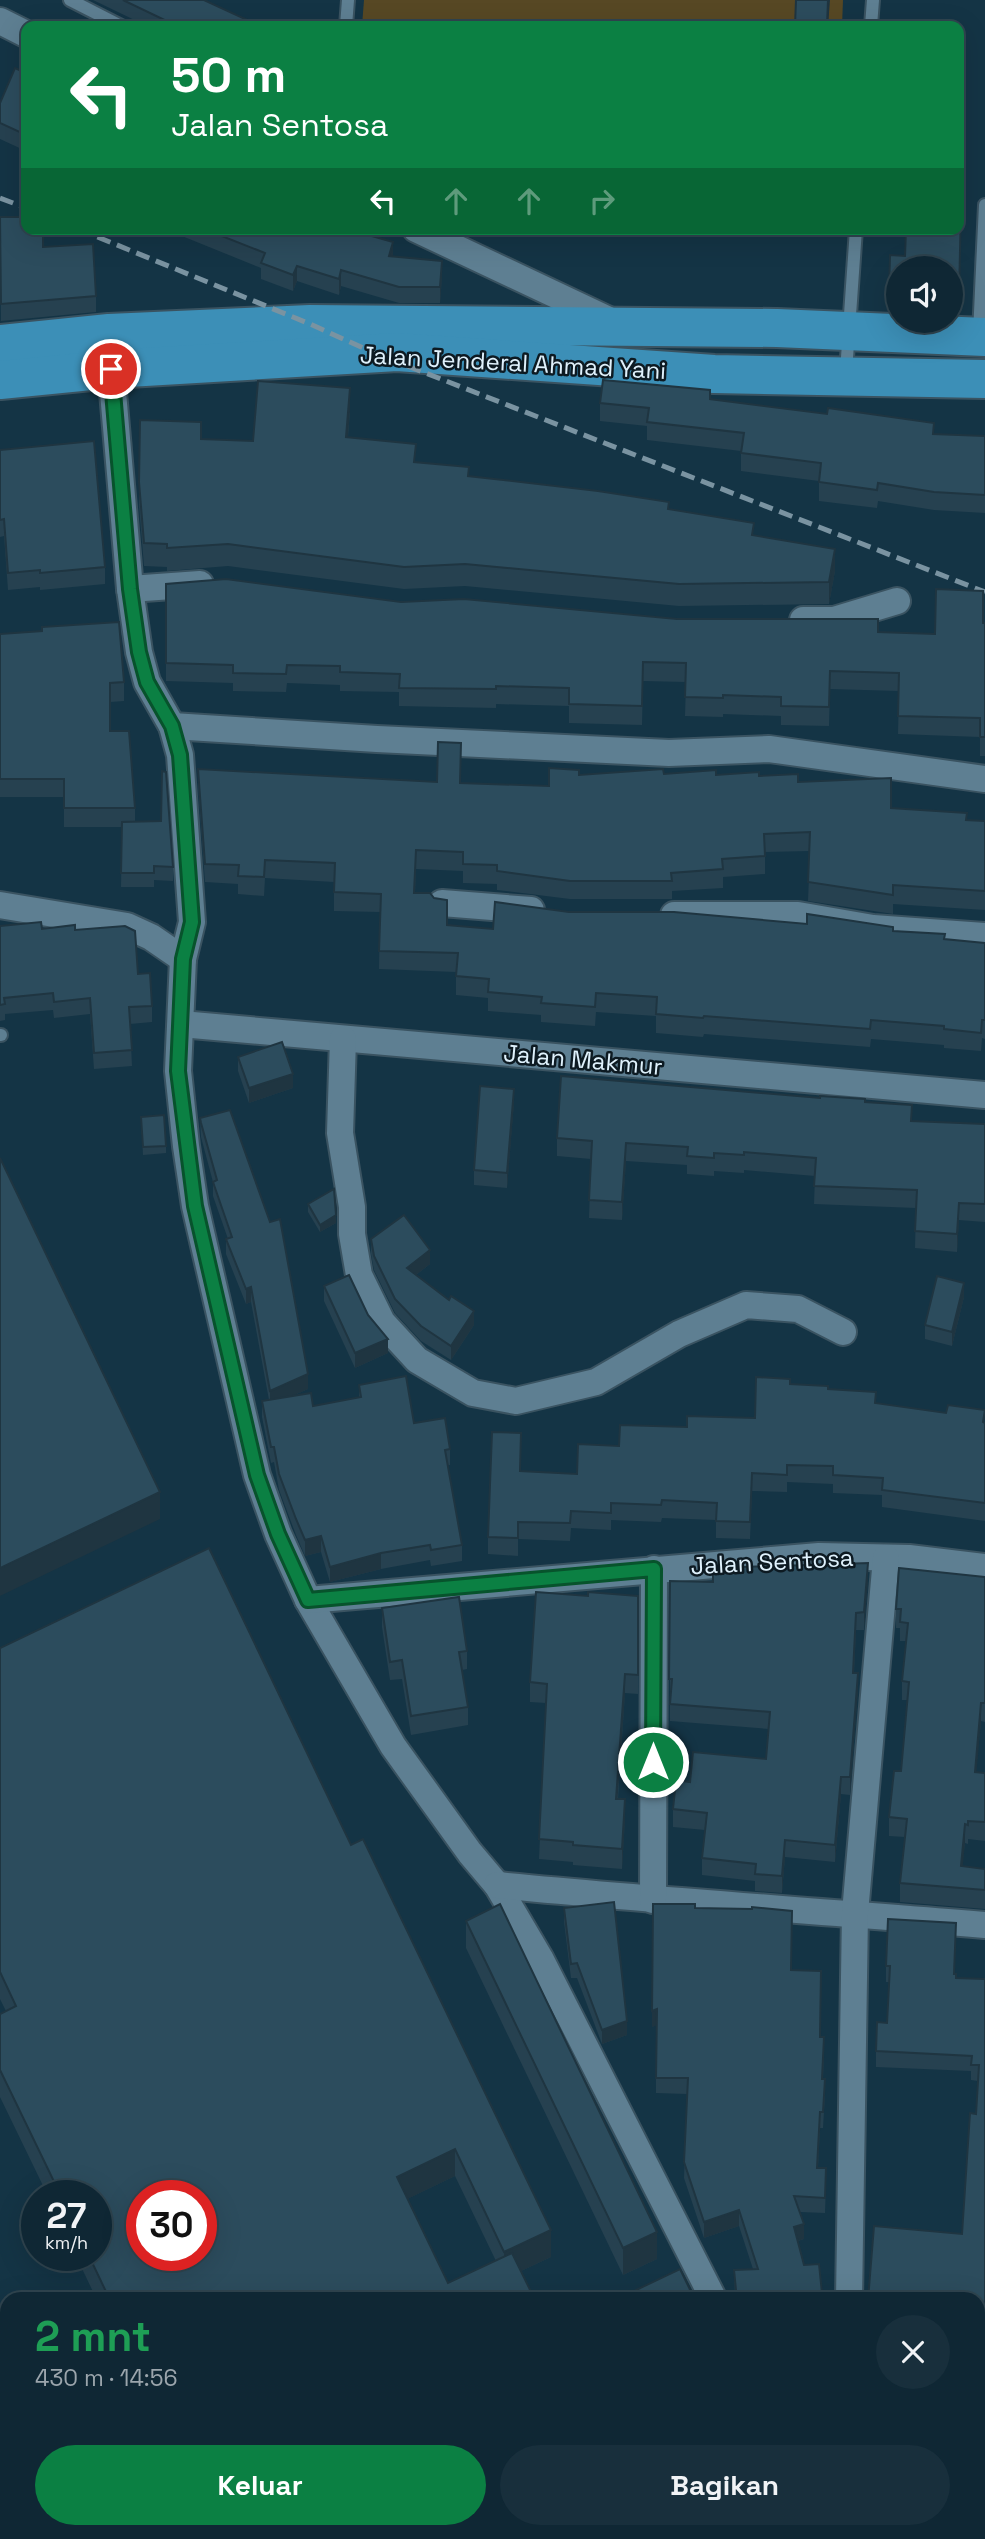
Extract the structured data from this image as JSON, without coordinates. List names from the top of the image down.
{
  "streets": {
    "main road": ["Jalan Jenderal Ahmad Yani"],
    "street": ["Jalan Makmur", "Jalan Sentosa"]
  },
  "page": {
    "turn": ["50 m", "Jalan Sentosa"],
    "speed": "27 km/h",
    "limit": "30",
    "heading": ["2 mnt", "430 m · 14:56"],
    "buttons": ["Keluar", "Bagikan"]
  }
}
